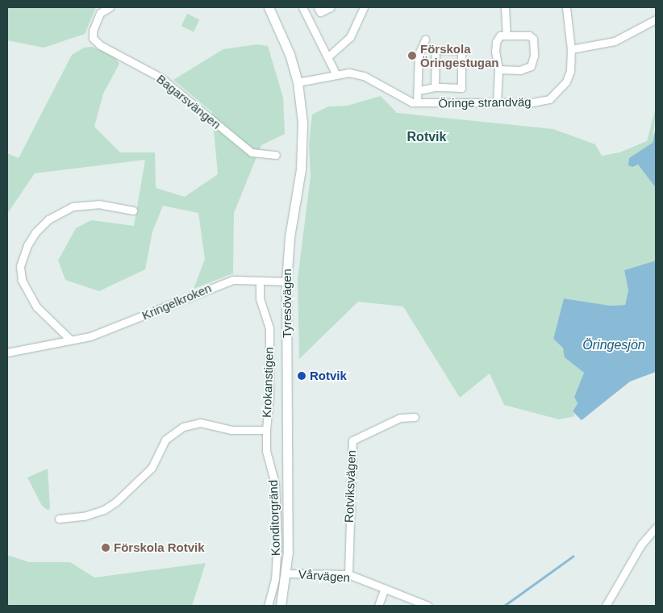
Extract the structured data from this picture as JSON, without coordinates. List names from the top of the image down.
{
  "streets": {
    "main road": ["Tyresövägen"],
    "street": [
      "Bagarsvängen",
      "Öringe strandväg",
      "Kringelkroken",
      "Krokanstigen",
      "Rotviksvägen",
      "Konditorgränd",
      "Vårvägen"
    ]
  },
  "crossings": [
    ["Öringe strandväg", "Tyresövägen"],
    ["Kringelkroken", "Tyresövägen"],
    ["Kringelkroken", "Krokanstigen"],
    ["Tyresövägen", "Vårvägen"],
    ["Krokanstigen", "Konditorgränd"],
    ["Rotviksvägen", "Vårvägen"]
  ],
  "districts": ["Rotvik"],
  "water": ["Öringesjön"],
  "places": ["Förskola Öringestugan", "Rotvik", "Förskola Rotvik"]
}
